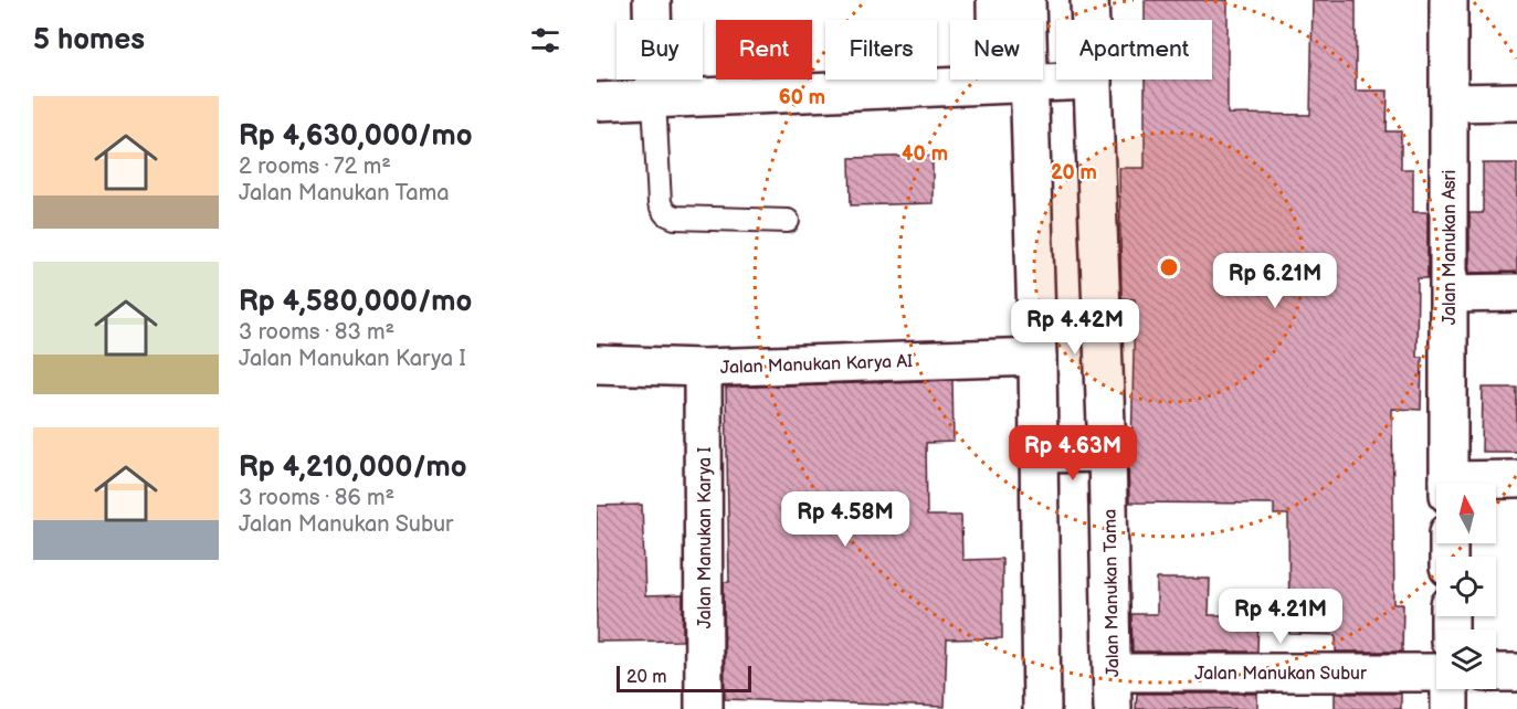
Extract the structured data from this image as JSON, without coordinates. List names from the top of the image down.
{
  "streets": {
    "street": [
      "Jalan Manukan Asri",
      "Jalan Manukan Karya AI",
      "Jalan Manukan Karya I",
      "Jalan Manukan Tama",
      "Jalan Manukan Subur"
    ]
  },
  "crossings": [
    ["Jalan Manukan Karya AI", "Jalan Manukan Karya I"],
    ["Jalan Manukan Tama", "Jalan Manukan Subur"]
  ],
  "scale_bar": "20 m",
  "north": "top",
  "page": {
    "heading": "5 homes",
    "chip": [
      "Buy",
      "Rent",
      "Filters",
      "New",
      "Apartment"
    ],
    "list": [
      {
        "name": "Rp 4,630,000/mo",
        "note": "2 rooms · 72 m² · Jalan Manukan Tama"
      },
      {
        "name": "Rp 4,580,000/mo",
        "note": "3 rooms · 83 m² · Jalan Manukan Karya I"
      },
      {
        "name": "Rp 4,210,000/mo",
        "note": "3 rooms · 86 m² · Jalan Manukan Subur"
      }
    ],
    "price": [
      "Rp 6.21M",
      "Rp 4.42M",
      "Rp 4.63M",
      "Rp 4.58M",
      "Rp 4.21M"
    ],
    "scale": "20 m"
  },
  "rings": ["60 m", "40 m", "20 m"]
}
